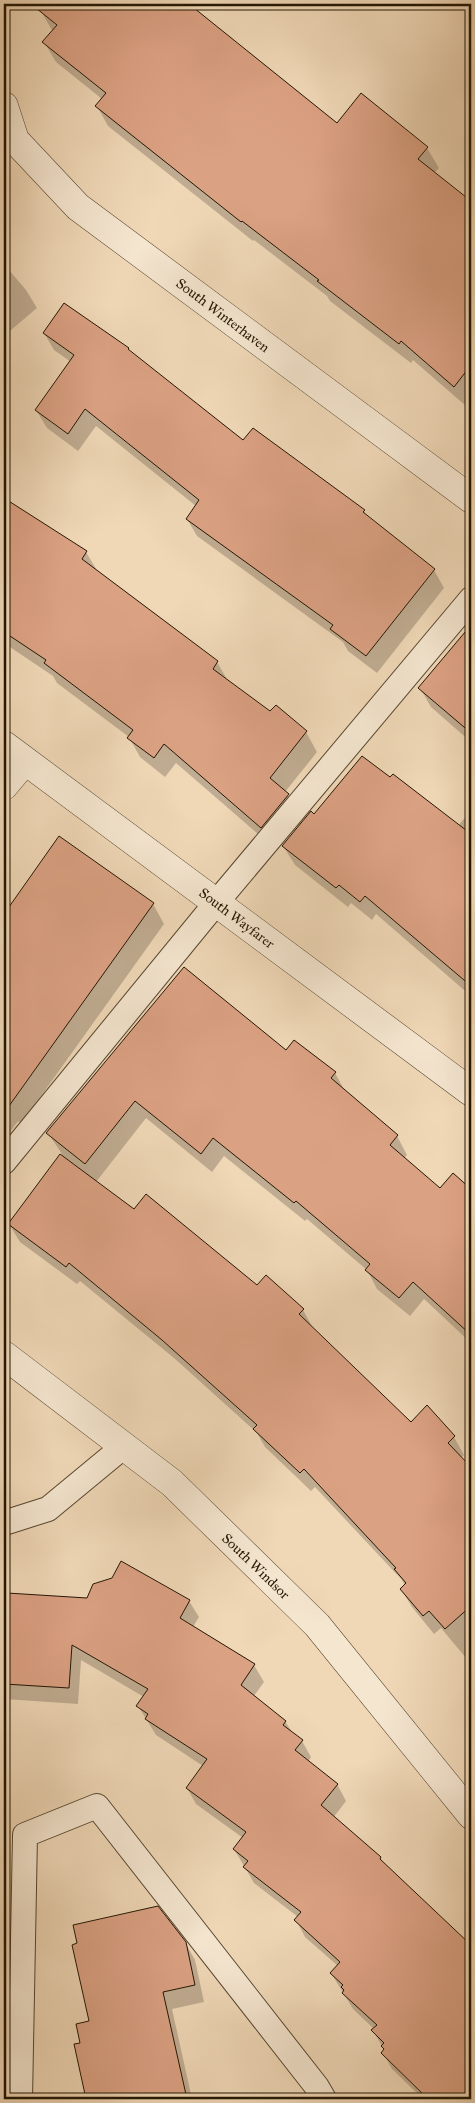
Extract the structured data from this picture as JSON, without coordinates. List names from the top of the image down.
{
  "streets": {
    "street": ["South Winterhaven", "South Wayfarer", "South Windsor"]
  }
}
